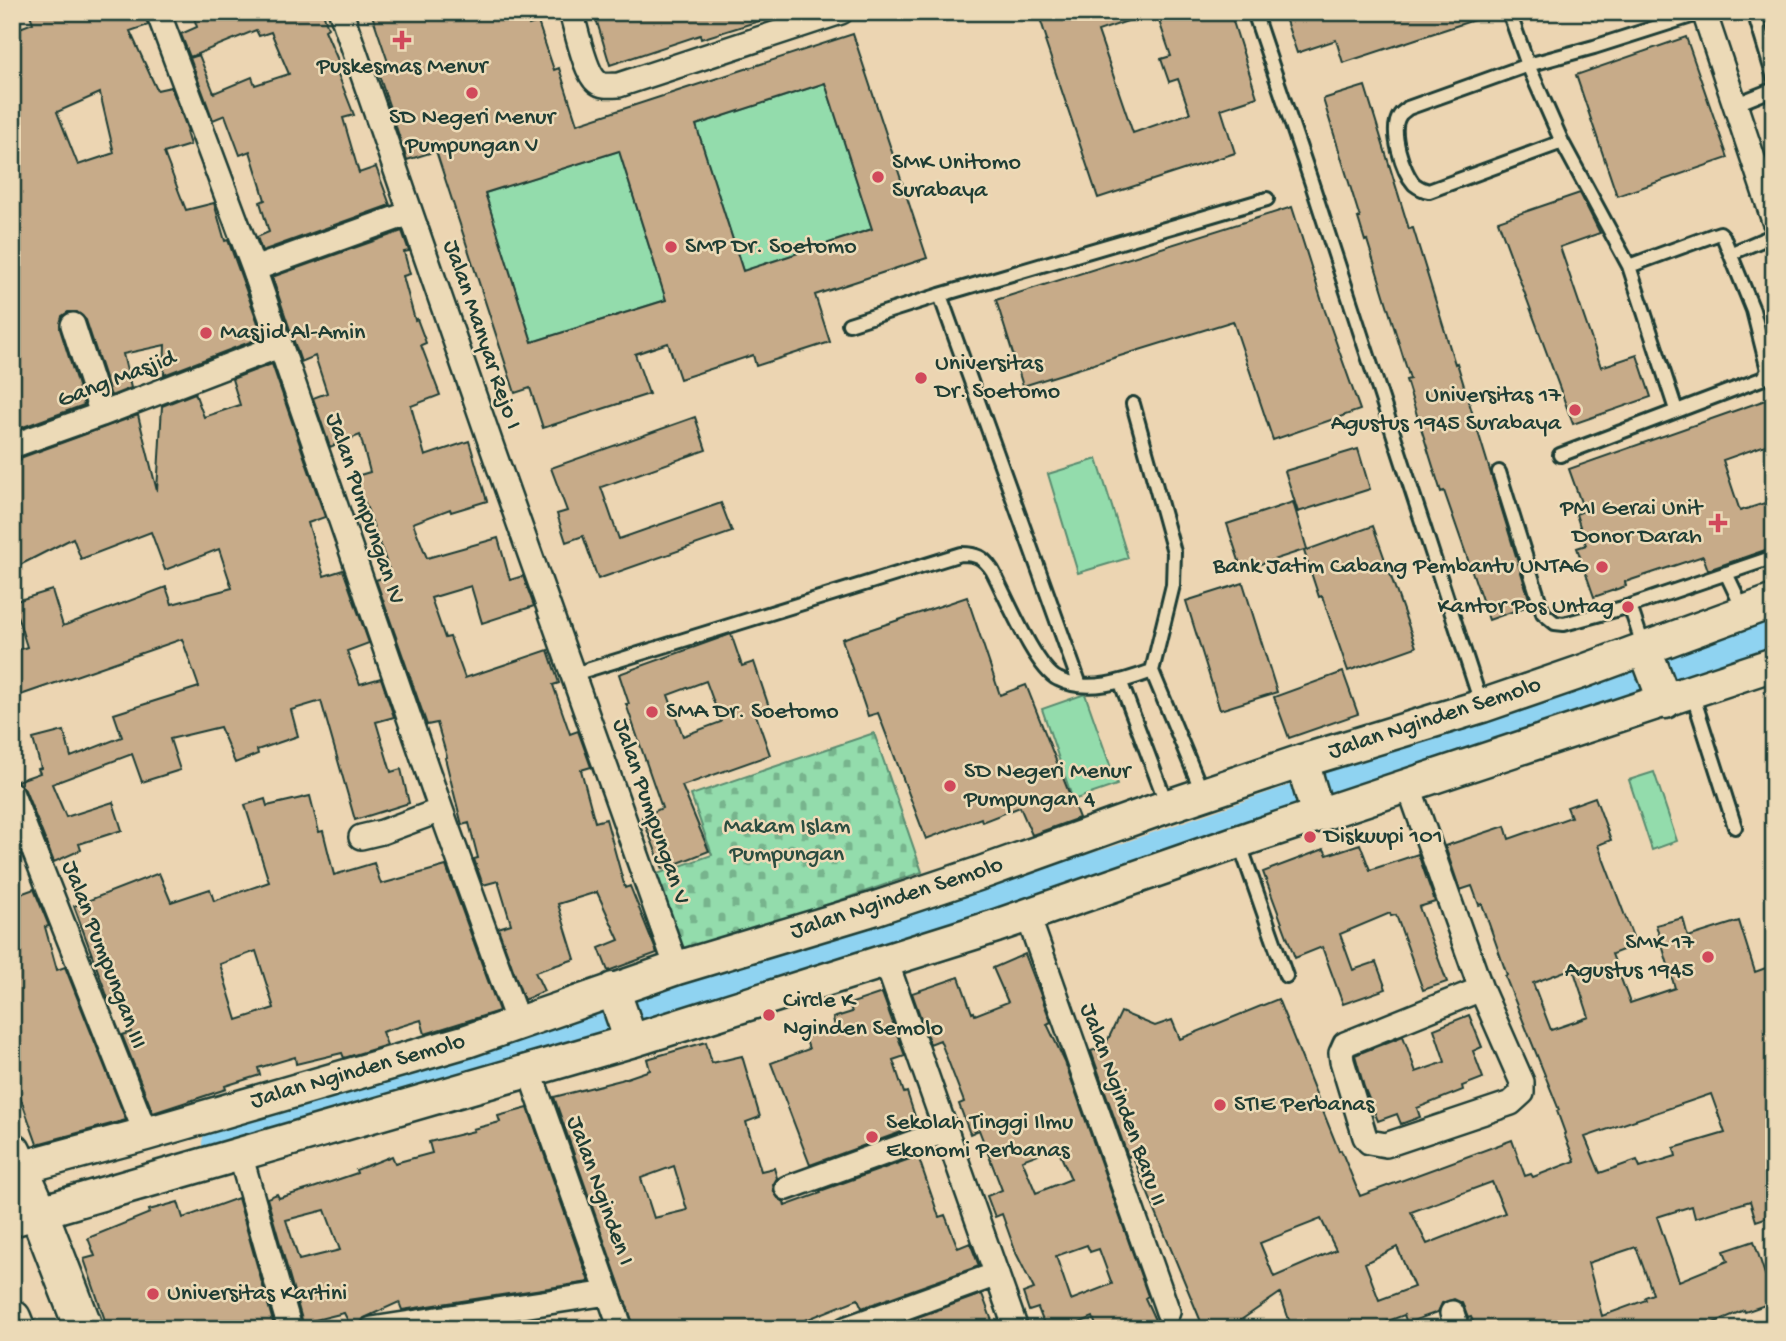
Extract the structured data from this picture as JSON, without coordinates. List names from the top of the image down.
{
  "streets": {
    "main road": ["Jalan Nginden Semolo"],
    "street": [
      "Jalan Manyar Rejo I",
      "Gang Masjid",
      "Jalan Pumpungan IV",
      "Jalan Pumpungan V",
      "Jalan Pumpungan III",
      "Jalan Nginden Baru II",
      "Jalan Nginden I"
    ]
  },
  "crossings": [
    ["Jalan Manyar Rejo I", "Jalan Pumpungan V"],
    ["Gang Masjid", "Jalan Pumpungan IV"],
    ["Jalan Pumpungan IV", "Jalan Nginden Semolo"],
    ["Jalan Nginden Semolo", "Jalan Pumpungan V"],
    ["Jalan Nginden Semolo", "Jalan Pumpungan III"],
    ["Jalan Nginden Semolo", "Jalan Nginden Baru II"],
    ["Jalan Nginden Semolo", "Jalan Nginden I"]
  ],
  "parks": ["Makam Islam Pumpungan"],
  "places": {
    "health": ["Puskesmas Menur", "PMI Gerai Unit Donor Darah"],
    "other": [
      "SD Negeri Menur Pumpungan V",
      "SMK Unitomo Surabaya",
      "SMP Dr. Soetomo",
      "Masjid Al-Amin",
      "Universitas Dr. Soetomo",
      "Universitas 17 Agustus 1945 Surabaya",
      "Bank Jatim Cabang Pembantu UNTAG",
      "Kantor Pos Untag",
      "SMA Dr. Soetomo",
      "SD Negeri Menur Pumpungan 4",
      "Diskuupi 101",
      "SMK 17 Agustus 1945",
      "Circle K Nginden Semolo",
      "STIE Perbanas",
      "Sekolah Tinggi Ilmu Ekonomi Perbanas",
      "Universitas Kartini"
    ]
  }
}
